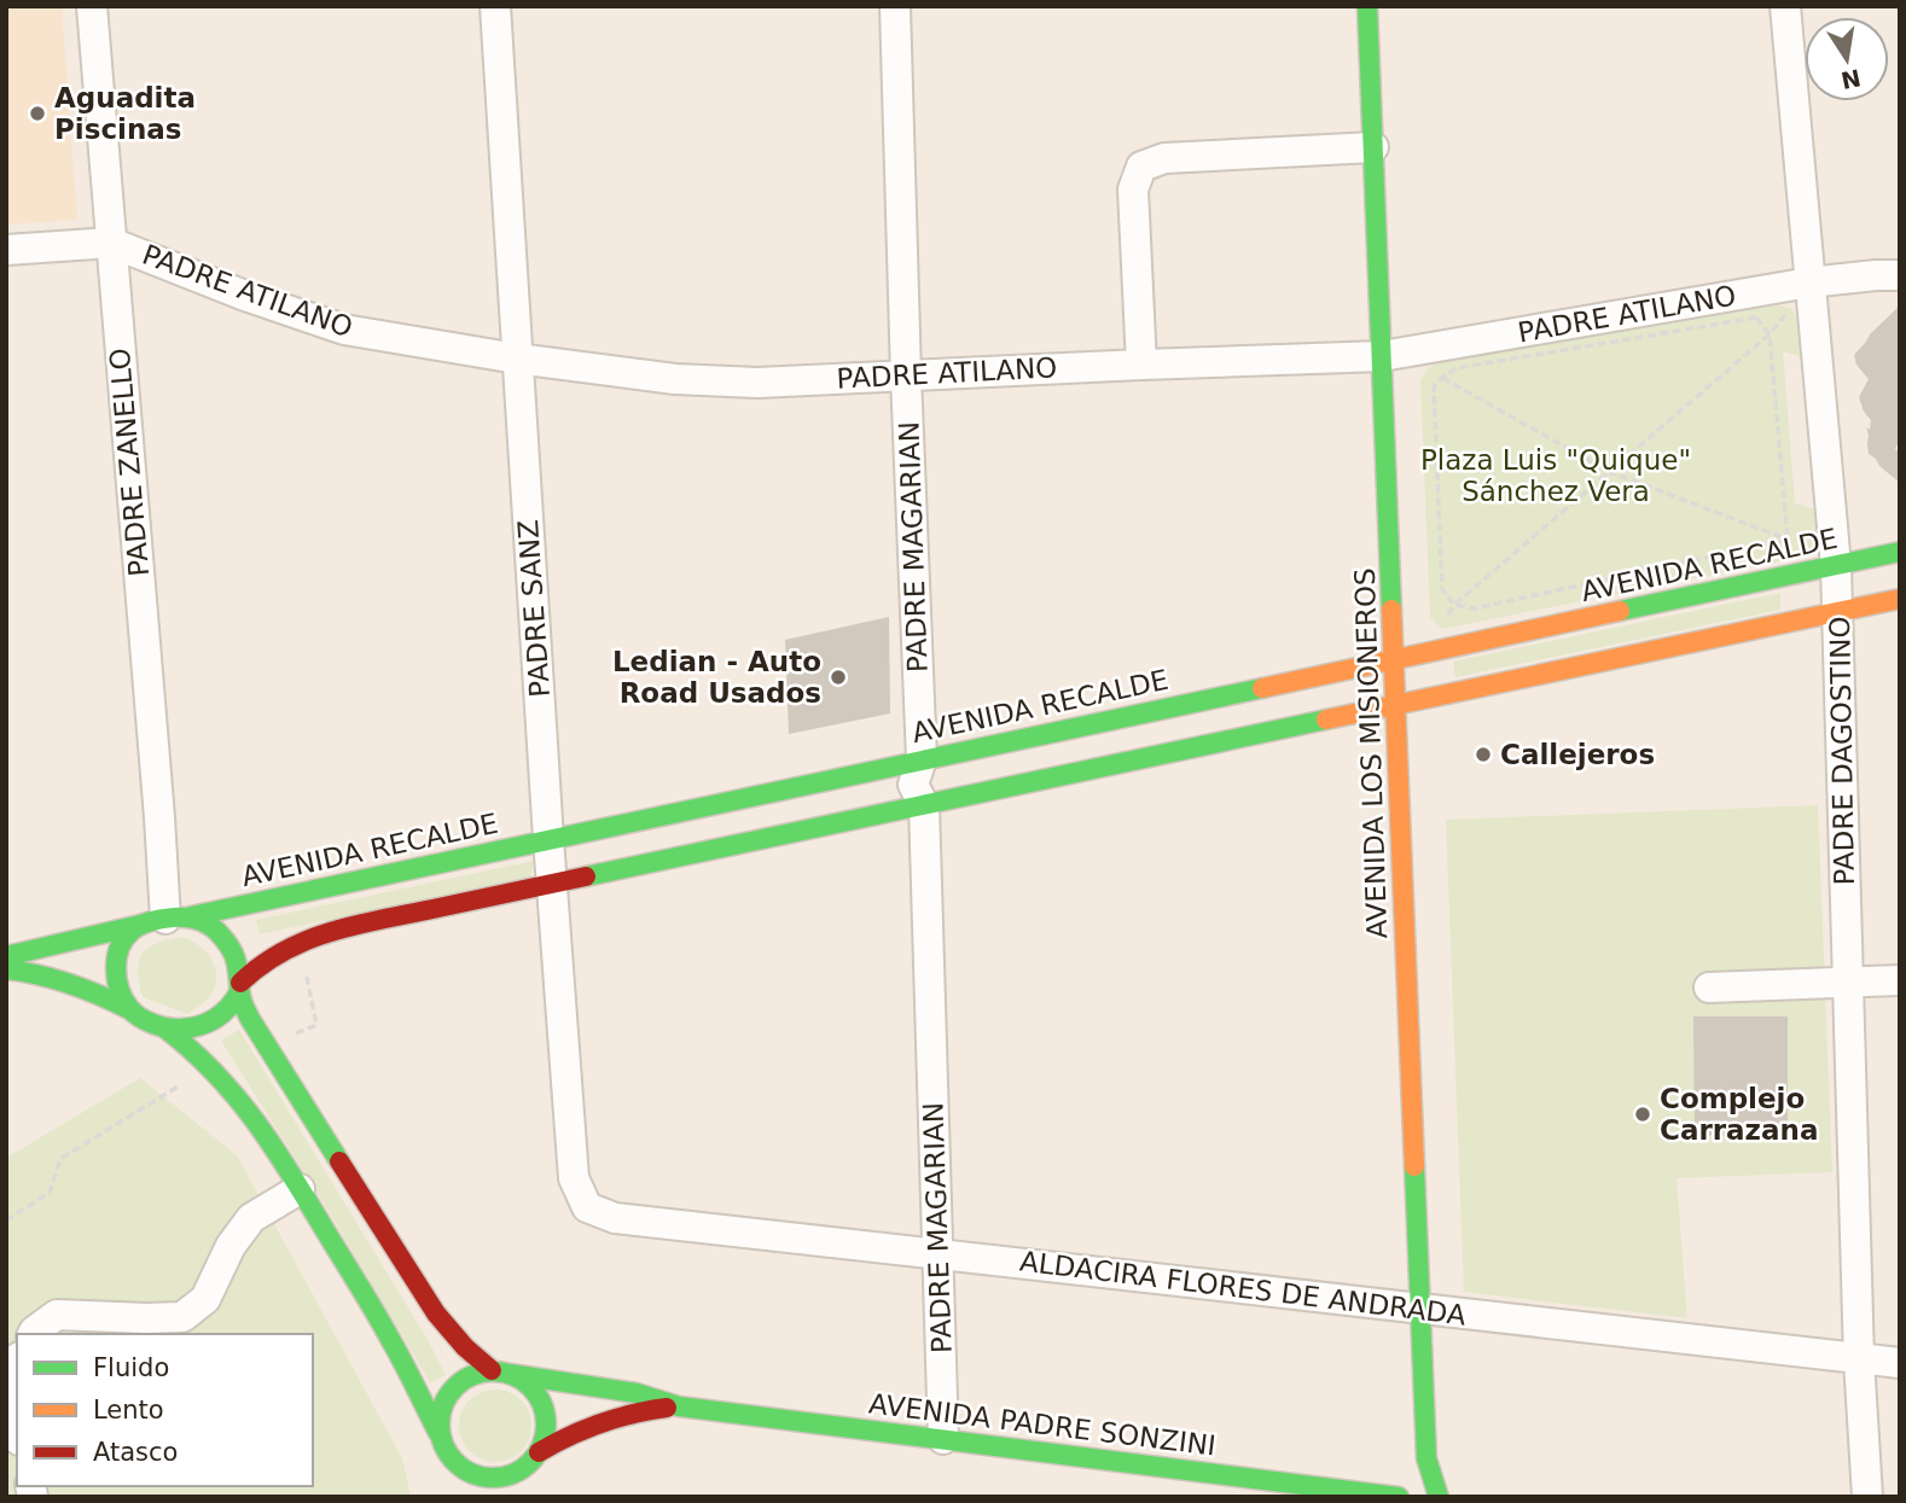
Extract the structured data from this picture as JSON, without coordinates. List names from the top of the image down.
{
  "streets": {
    "main road": ["AVENIDA RECALDE", "AVENIDA LOS MISIONEROS", "AVENIDA PADRE SONZINI"],
    "street": [
      "PADRE ATILANO",
      "PADRE ZANELLO",
      "PADRE MAGARIAN",
      "PADRE SANZ",
      "PADRE DAGOSTINO",
      "ALDACIRA FLORES DE ANDRADA"
    ]
  },
  "crossings": [
    ["PADRE ATILANO", "PADRE ZANELLO"],
    ["PADRE ATILANO", "PADRE MAGARIAN"],
    ["PADRE ATILANO", "PADRE SANZ"],
    ["PADRE ATILANO", "PADRE DAGOSTINO"],
    ["PADRE ATILANO", "AVENIDA LOS MISIONEROS"],
    ["PADRE ZANELLO", "AVENIDA RECALDE"],
    ["PADRE MAGARIAN", "AVENIDA RECALDE"],
    ["PADRE MAGARIAN", "ALDACIRA FLORES DE ANDRADA"],
    ["PADRE MAGARIAN", "AVENIDA PADRE SONZINI"],
    ["AVENIDA RECALDE", "PADRE SANZ"],
    ["AVENIDA RECALDE", "PADRE DAGOSTINO"],
    ["AVENIDA RECALDE", "AVENIDA LOS MISIONEROS"],
    ["PADRE SANZ", "ALDACIRA FLORES DE ANDRADA"],
    ["PADRE DAGOSTINO", "ALDACIRA FLORES DE ANDRADA"],
    ["AVENIDA LOS MISIONEROS", "ALDACIRA FLORES DE ANDRADA"]
  ],
  "parks": ["Plaza Luis \"Quique\" Sánchez Vera"],
  "places": [
    "Aguadita Piscinas",
    "Ledian - Auto Road Usados",
    "Callejeros",
    "Complejo Carrazana"
  ],
  "legend": ["Fluido", "Lento", "Atasco"],
  "north": "bottom"
}
